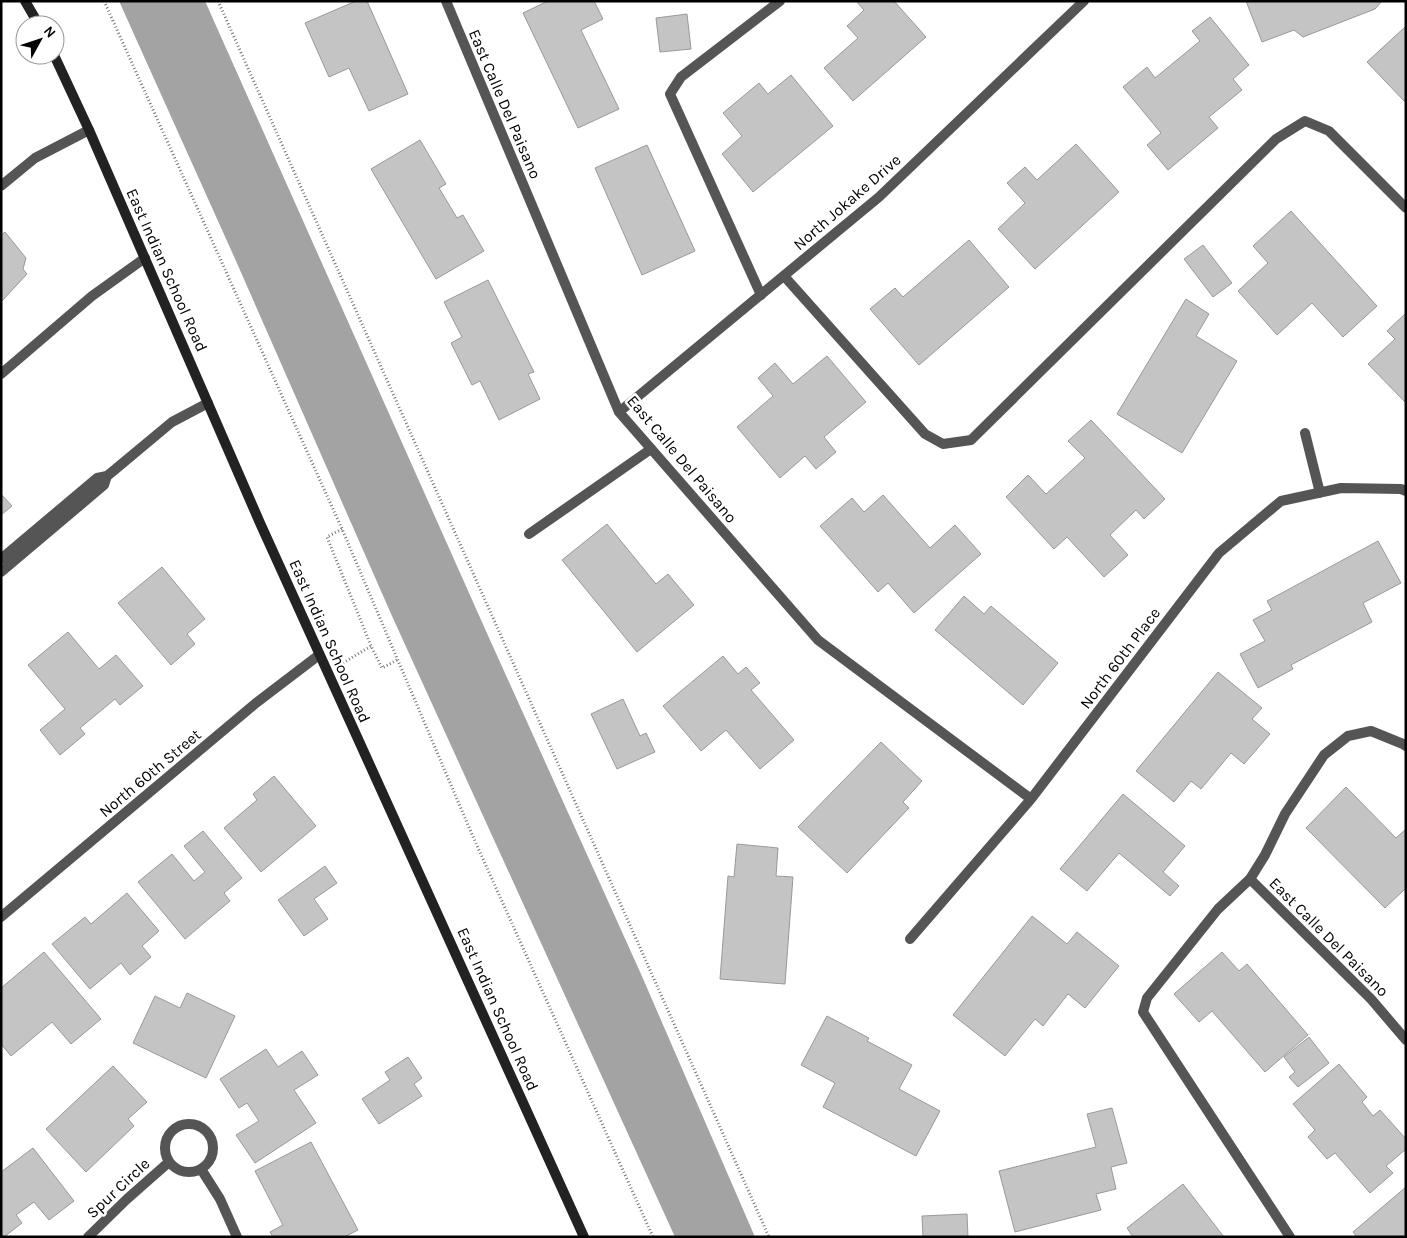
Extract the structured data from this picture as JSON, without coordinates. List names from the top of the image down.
{
  "streets": {
    "main road": ["East Indian School Road"],
    "street": [
      "East Calle Del Paisano",
      "North Jokake Drive",
      "North 60th Place",
      "North 60th Street",
      "Spur Circle"
    ]
  },
  "crossings": [
    ["East Calle Del Paisano", "North Jokake Drive"],
    ["East Calle Del Paisano", "North 60th Place"],
    ["East Indian School Road", "North 60th Street"]
  ],
  "north": "top right"
}
